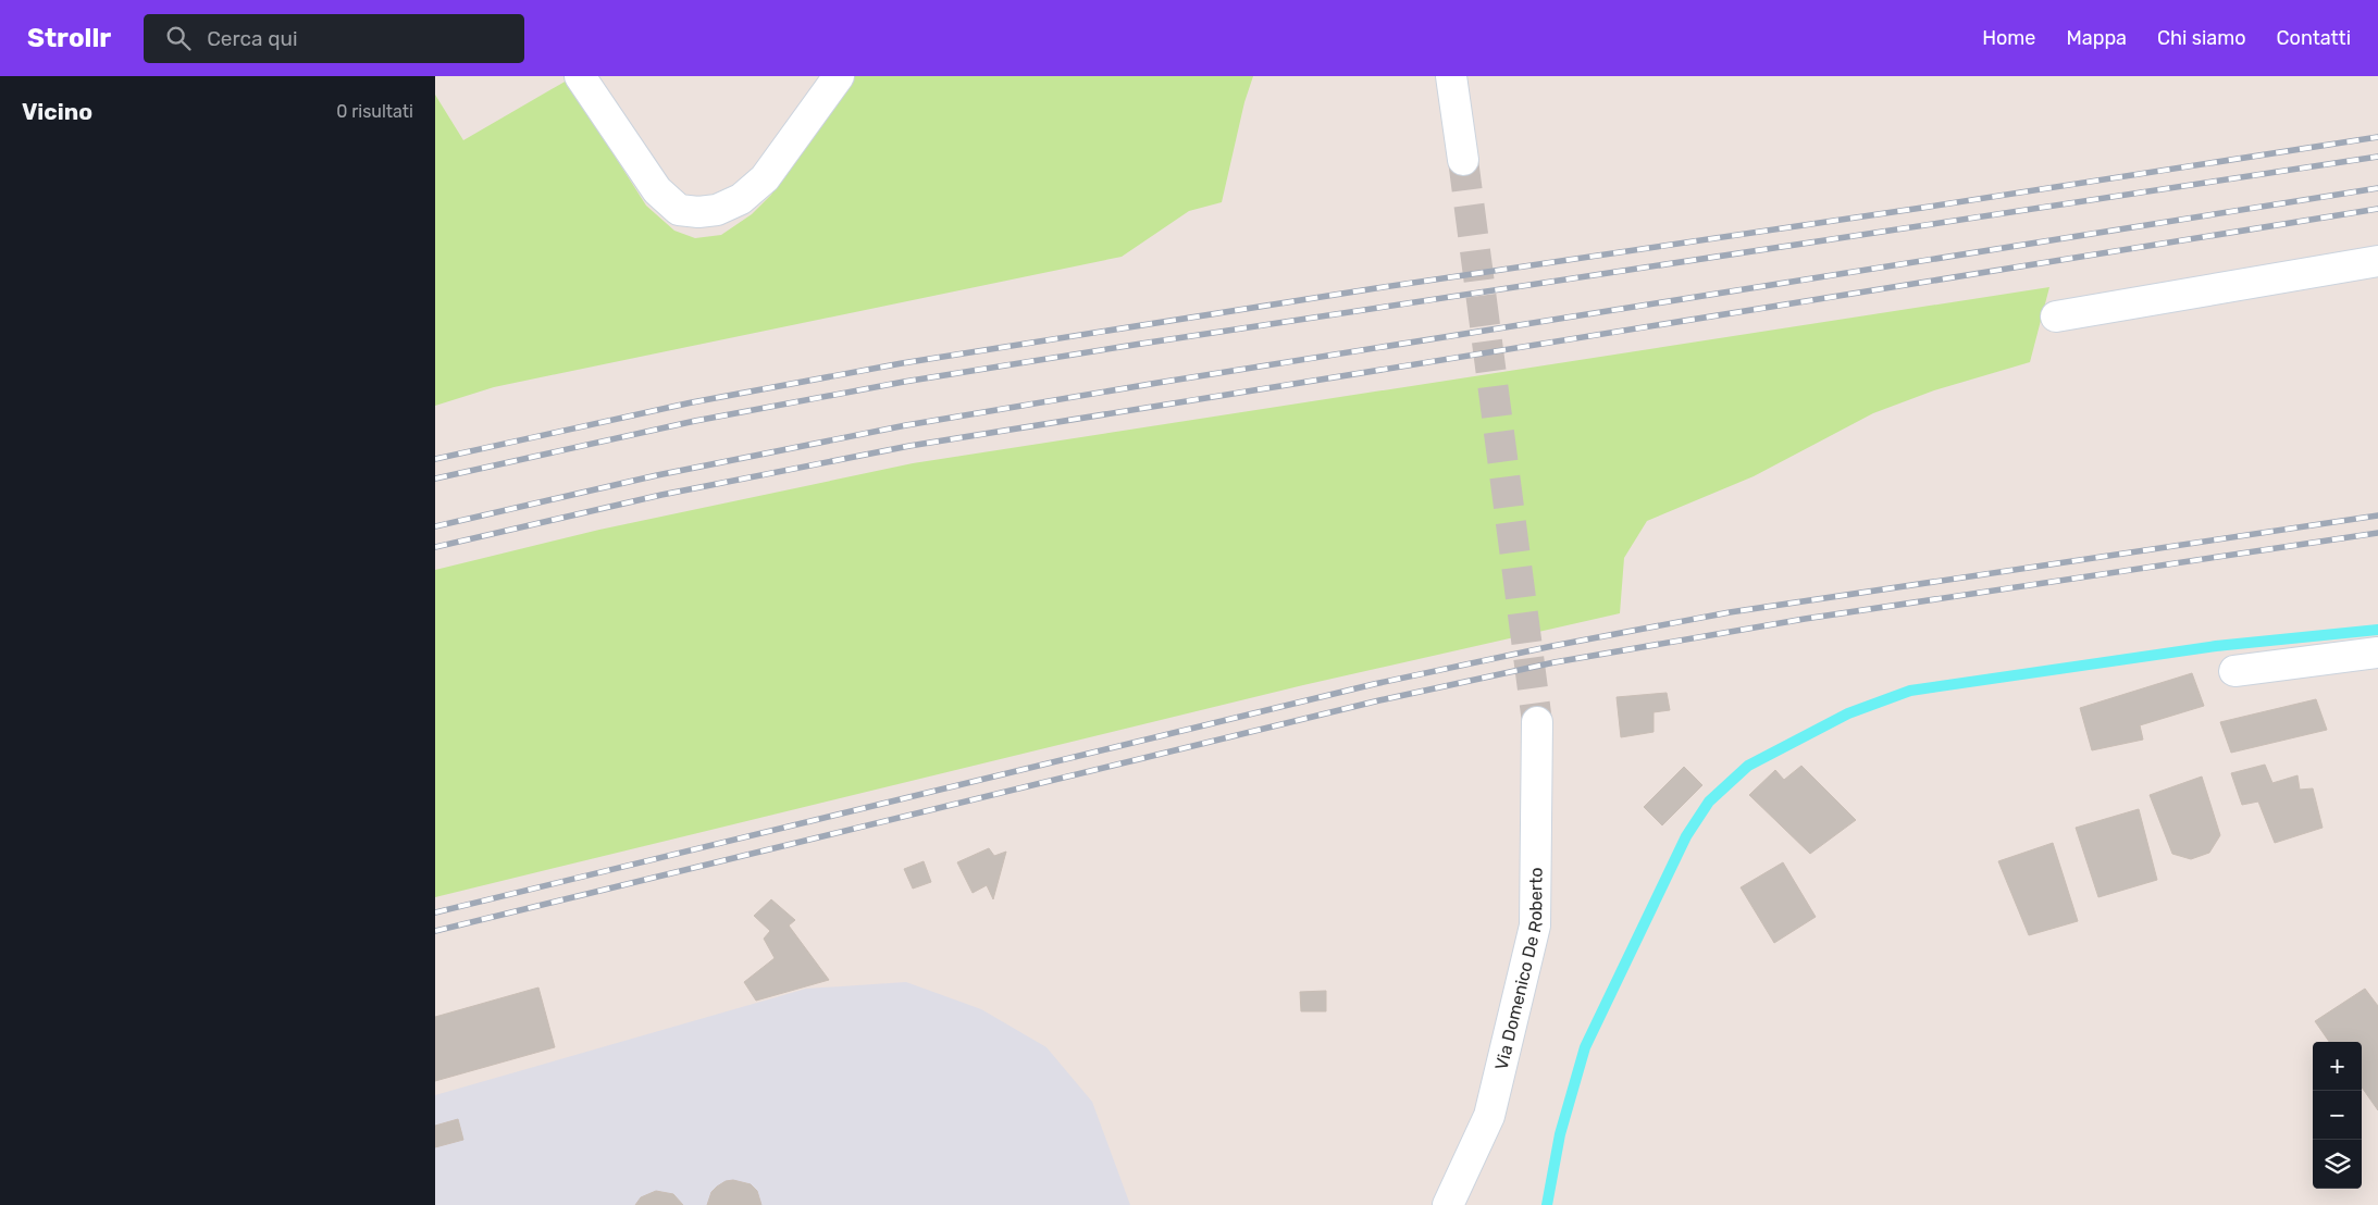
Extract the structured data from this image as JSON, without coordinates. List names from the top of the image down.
{
  "streets": {
    "street": ["Via Domenico De Roberto"]
  },
  "page": {
    "header": "Strollr",
    "search": "Cerca qui",
    "nav": [
      "Home",
      "Mappa",
      "Chi siamo",
      "Contatti"
    ],
    "heading": ["Vicino", "0 risultati"],
    "map_buttons": ["+", "−"]
  }
}
